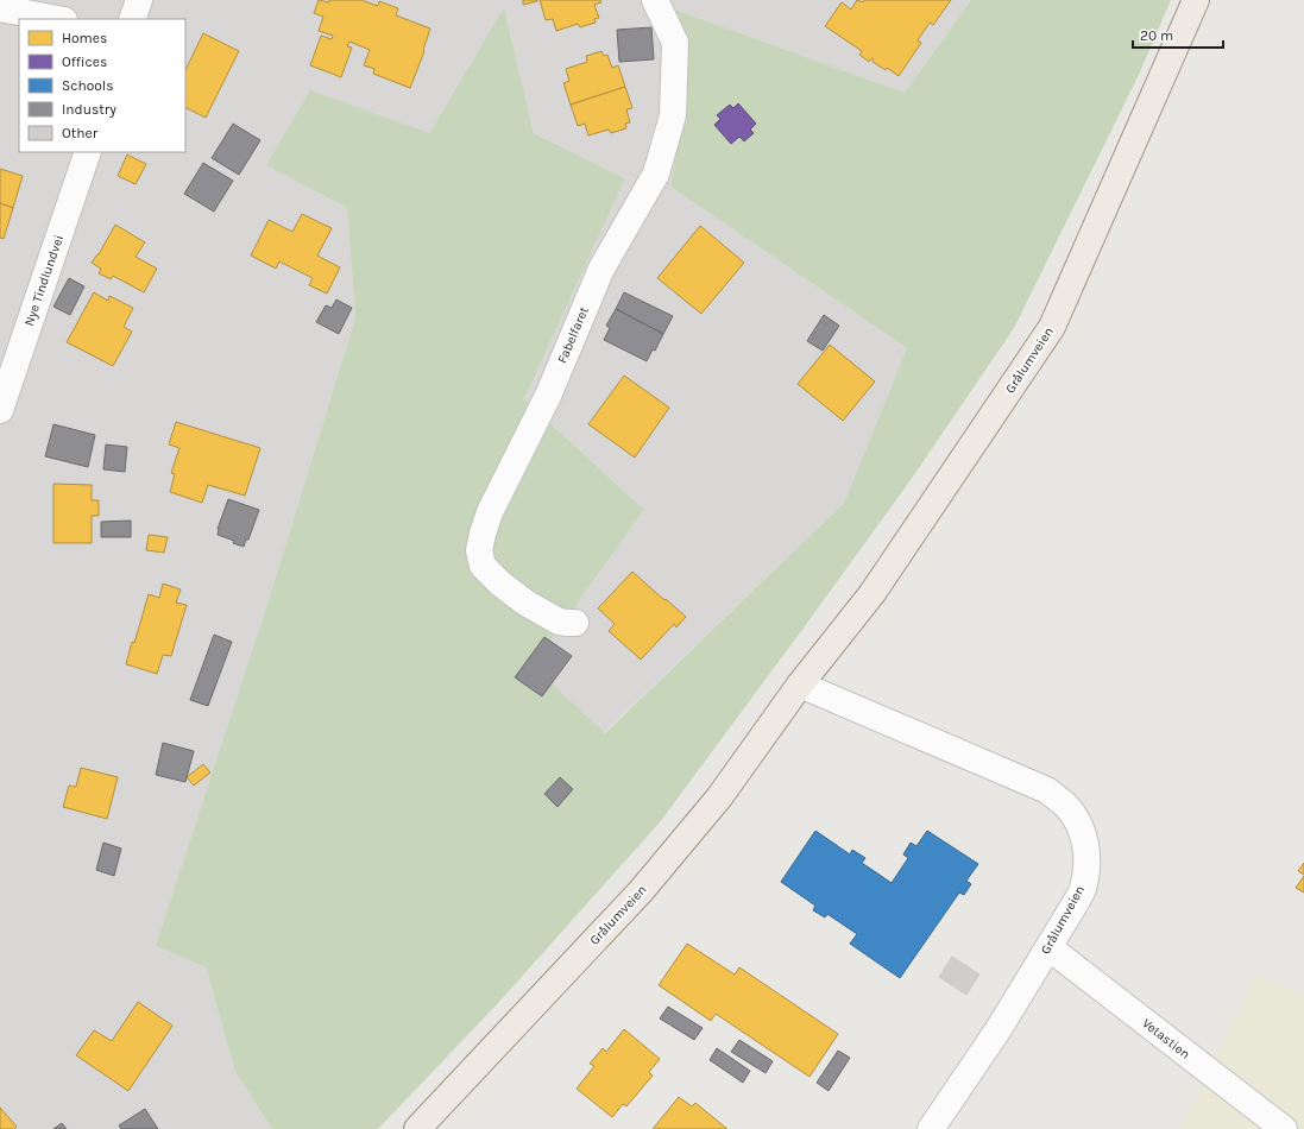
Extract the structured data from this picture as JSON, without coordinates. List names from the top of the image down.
{
  "streets": {
    "main road": ["Grålumveien"],
    "street": ["Nye Tindlundvei", "Fabelfaret", "Vetastien"]
  },
  "crossings": [
    ["Grålumveien", "Vetastien"]
  ],
  "legend": [
    "Homes",
    "Offices",
    "Schools",
    "Industry",
    "Other"
  ],
  "scale_bar": "20 m"
}
